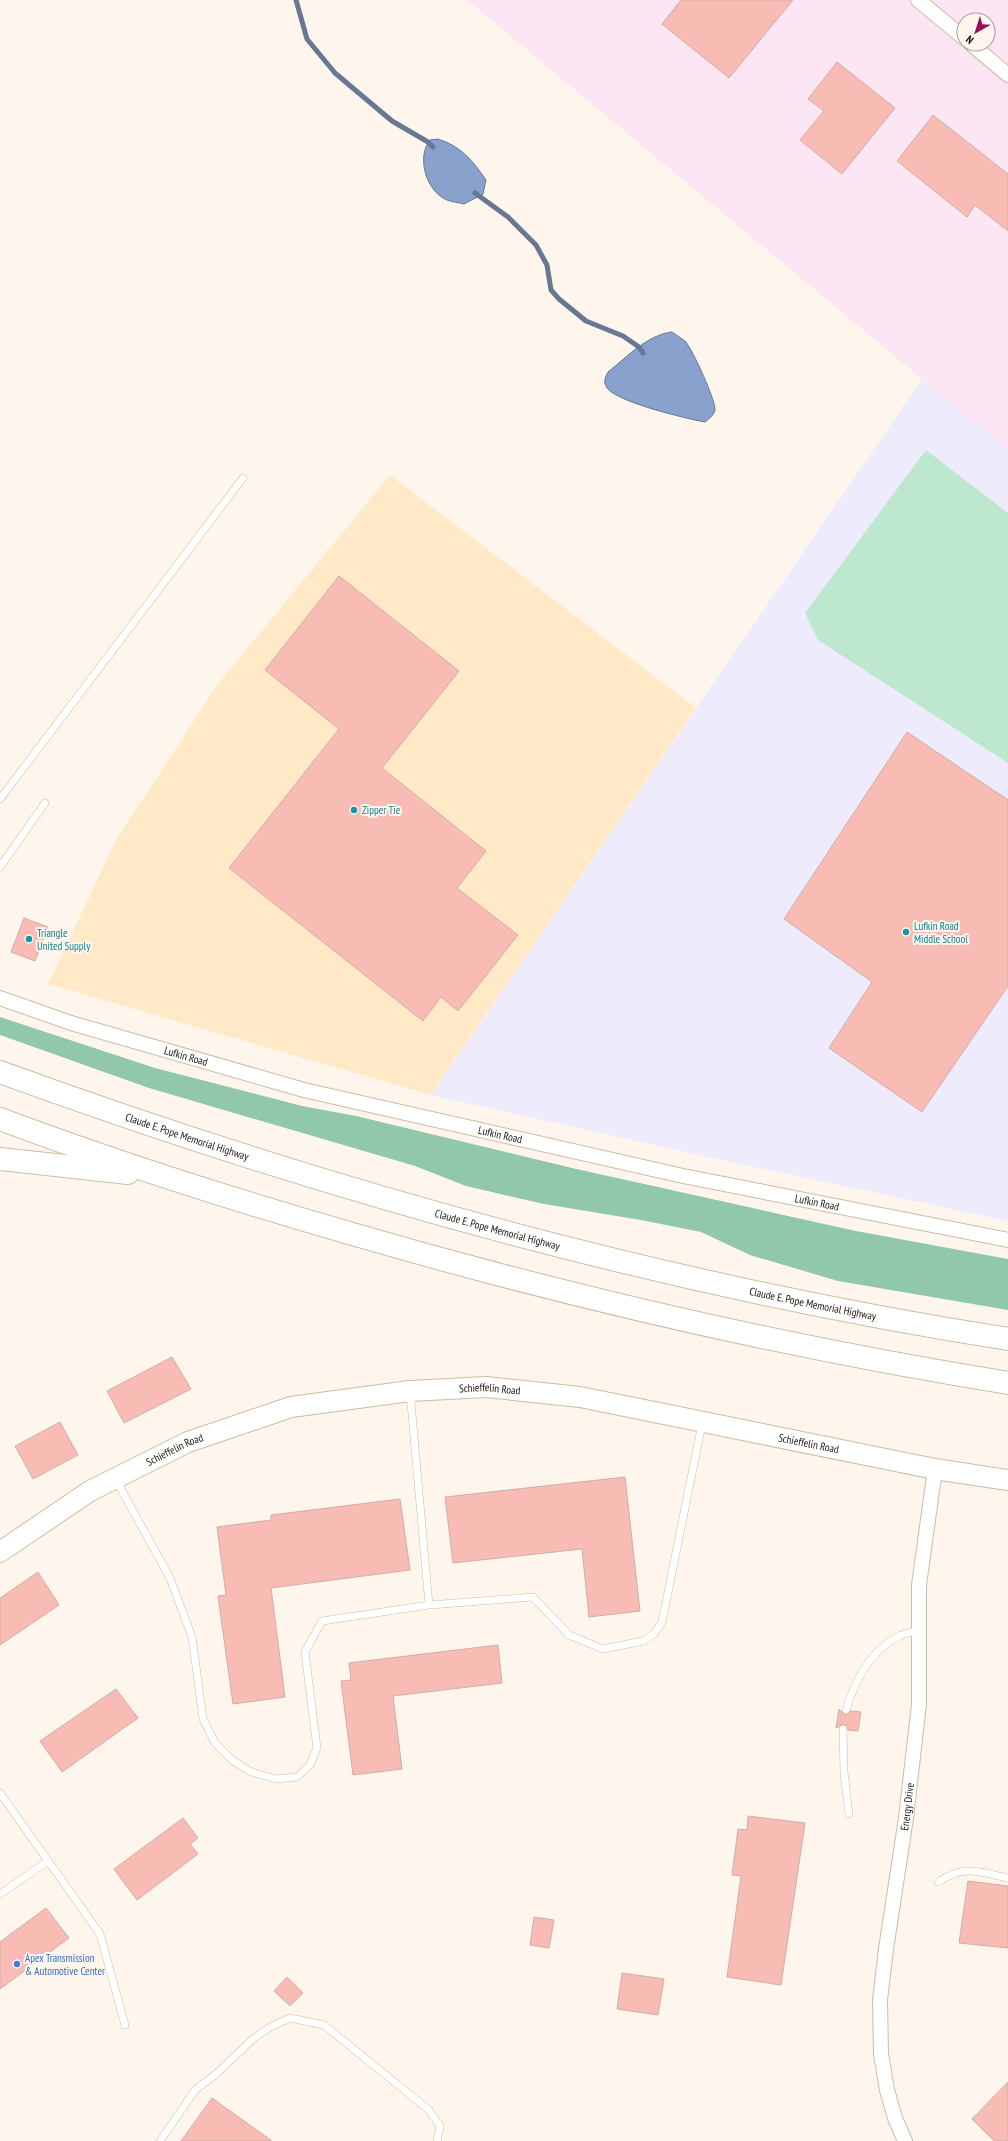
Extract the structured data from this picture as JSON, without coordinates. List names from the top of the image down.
{
  "streets": {
    "highway": ["Claude E. Pope Memorial Highway"],
    "street": ["Lufkin Road", "Schieffelin Road", "Energy Drive"]
  },
  "crossings": [
    ["Schieffelin Road", "Energy Drive"]
  ],
  "places": [
    "Zipper Tie",
    "Lufkin Road Middle School",
    "Triangle United Supply",
    "Apex Transmission & Automotive Center"
  ],
  "north": "bottom left"
}
